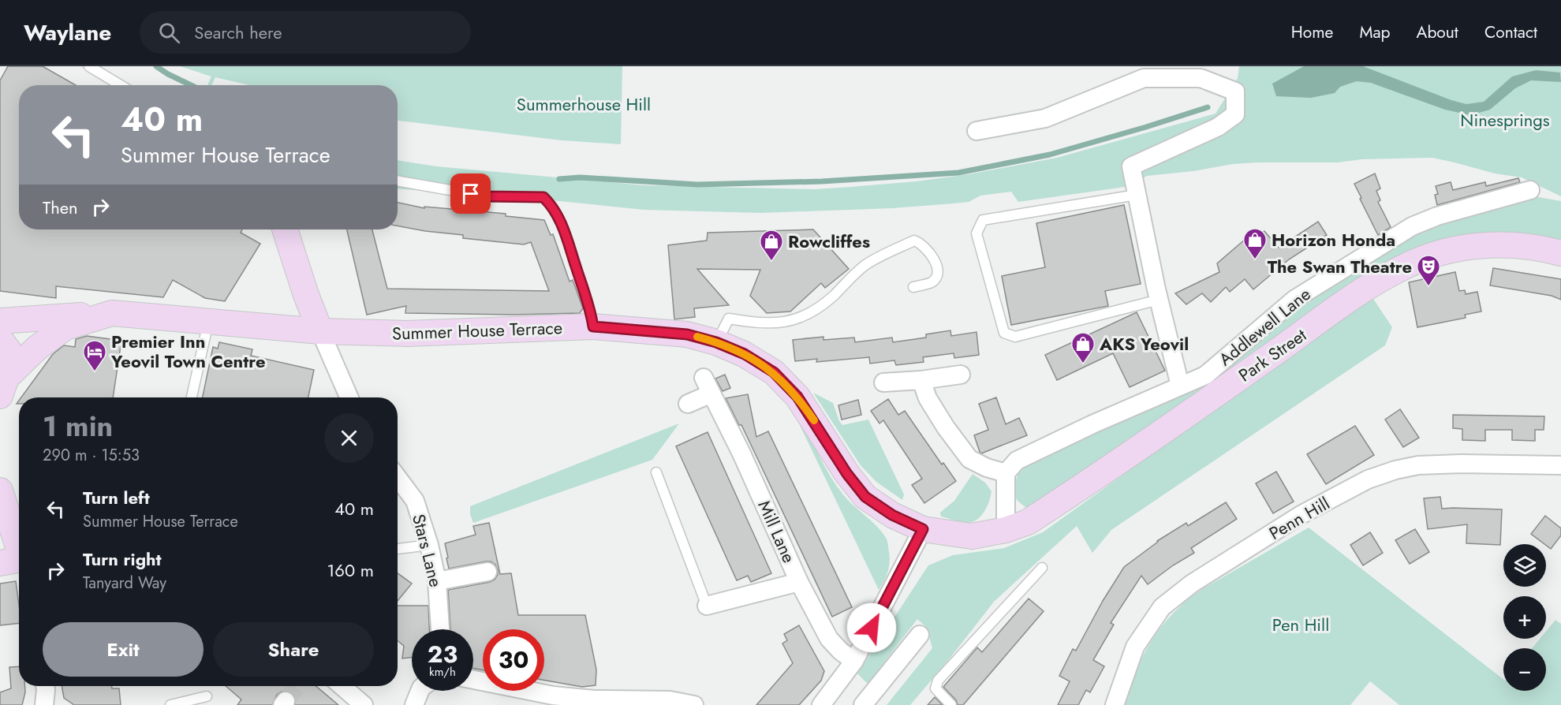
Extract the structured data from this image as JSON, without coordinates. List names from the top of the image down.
{
  "streets": {
    "street": [
      "Addlewell Lane",
      "Summer House Terrace",
      "Park Street",
      "Penn Hill",
      "Mill Lane",
      "Stars Lane"
    ]
  },
  "crossings": [
    ["Summer House Terrace", "Park Street"]
  ],
  "parks": ["Summerhouse Hill", "Ninesprings", "Pen Hill"],
  "places": {
    "shop": ["Horizon Honda", "Rowcliffes", "AKS Yeovil"],
    "theatre": ["The Swan Theatre"],
    "hotel": ["Premier Inn Yeovil Town Centre"]
  },
  "page": {
    "header": "Waylane",
    "search": "Search here",
    "nav": [
      "Home",
      "Map",
      "About",
      "Contact"
    ],
    "turn": ["40 m", "Summer House Terrace"],
    "then": "Then",
    "heading": ["1 min", "290 m · 15:53"],
    "list": [
      {
        "name": "Turn left",
        "note": "Summer House Terrace",
        "value": "40 m"
      },
      {
        "name": "Turn right",
        "note": "Tanyard Way",
        "value": "160 m"
      }
    ],
    "map_buttons": ["+", "−"],
    "buttons": ["Exit", "Share"],
    "speed": "23 km/h",
    "limit": "30"
  }
}
